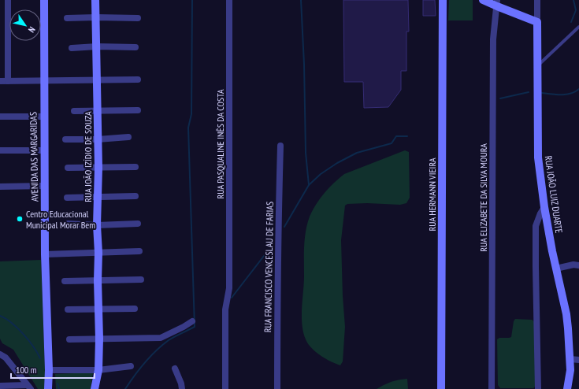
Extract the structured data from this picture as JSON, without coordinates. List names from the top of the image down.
{
  "streets": {
    "street": [
      "RUA PASQUALINE INÊS DA COSTA",
      "AVENIDA DAS MARGARIDAS",
      "RUA JOÃO IZÍDIO DE SOUZA",
      "RUA HERMANN VIEIRA",
      "RUA JOÃO LUIZ DUARTE",
      "RUA ELIZABETE DA SILVA MOURA",
      "RUA FRANCISCO VENCESLAU DE FARIAS"
    ]
  },
  "places": ["Centro Educacional Municipal Morar Bem"],
  "scale_bar": "100 m",
  "north": "bottom right"
}
